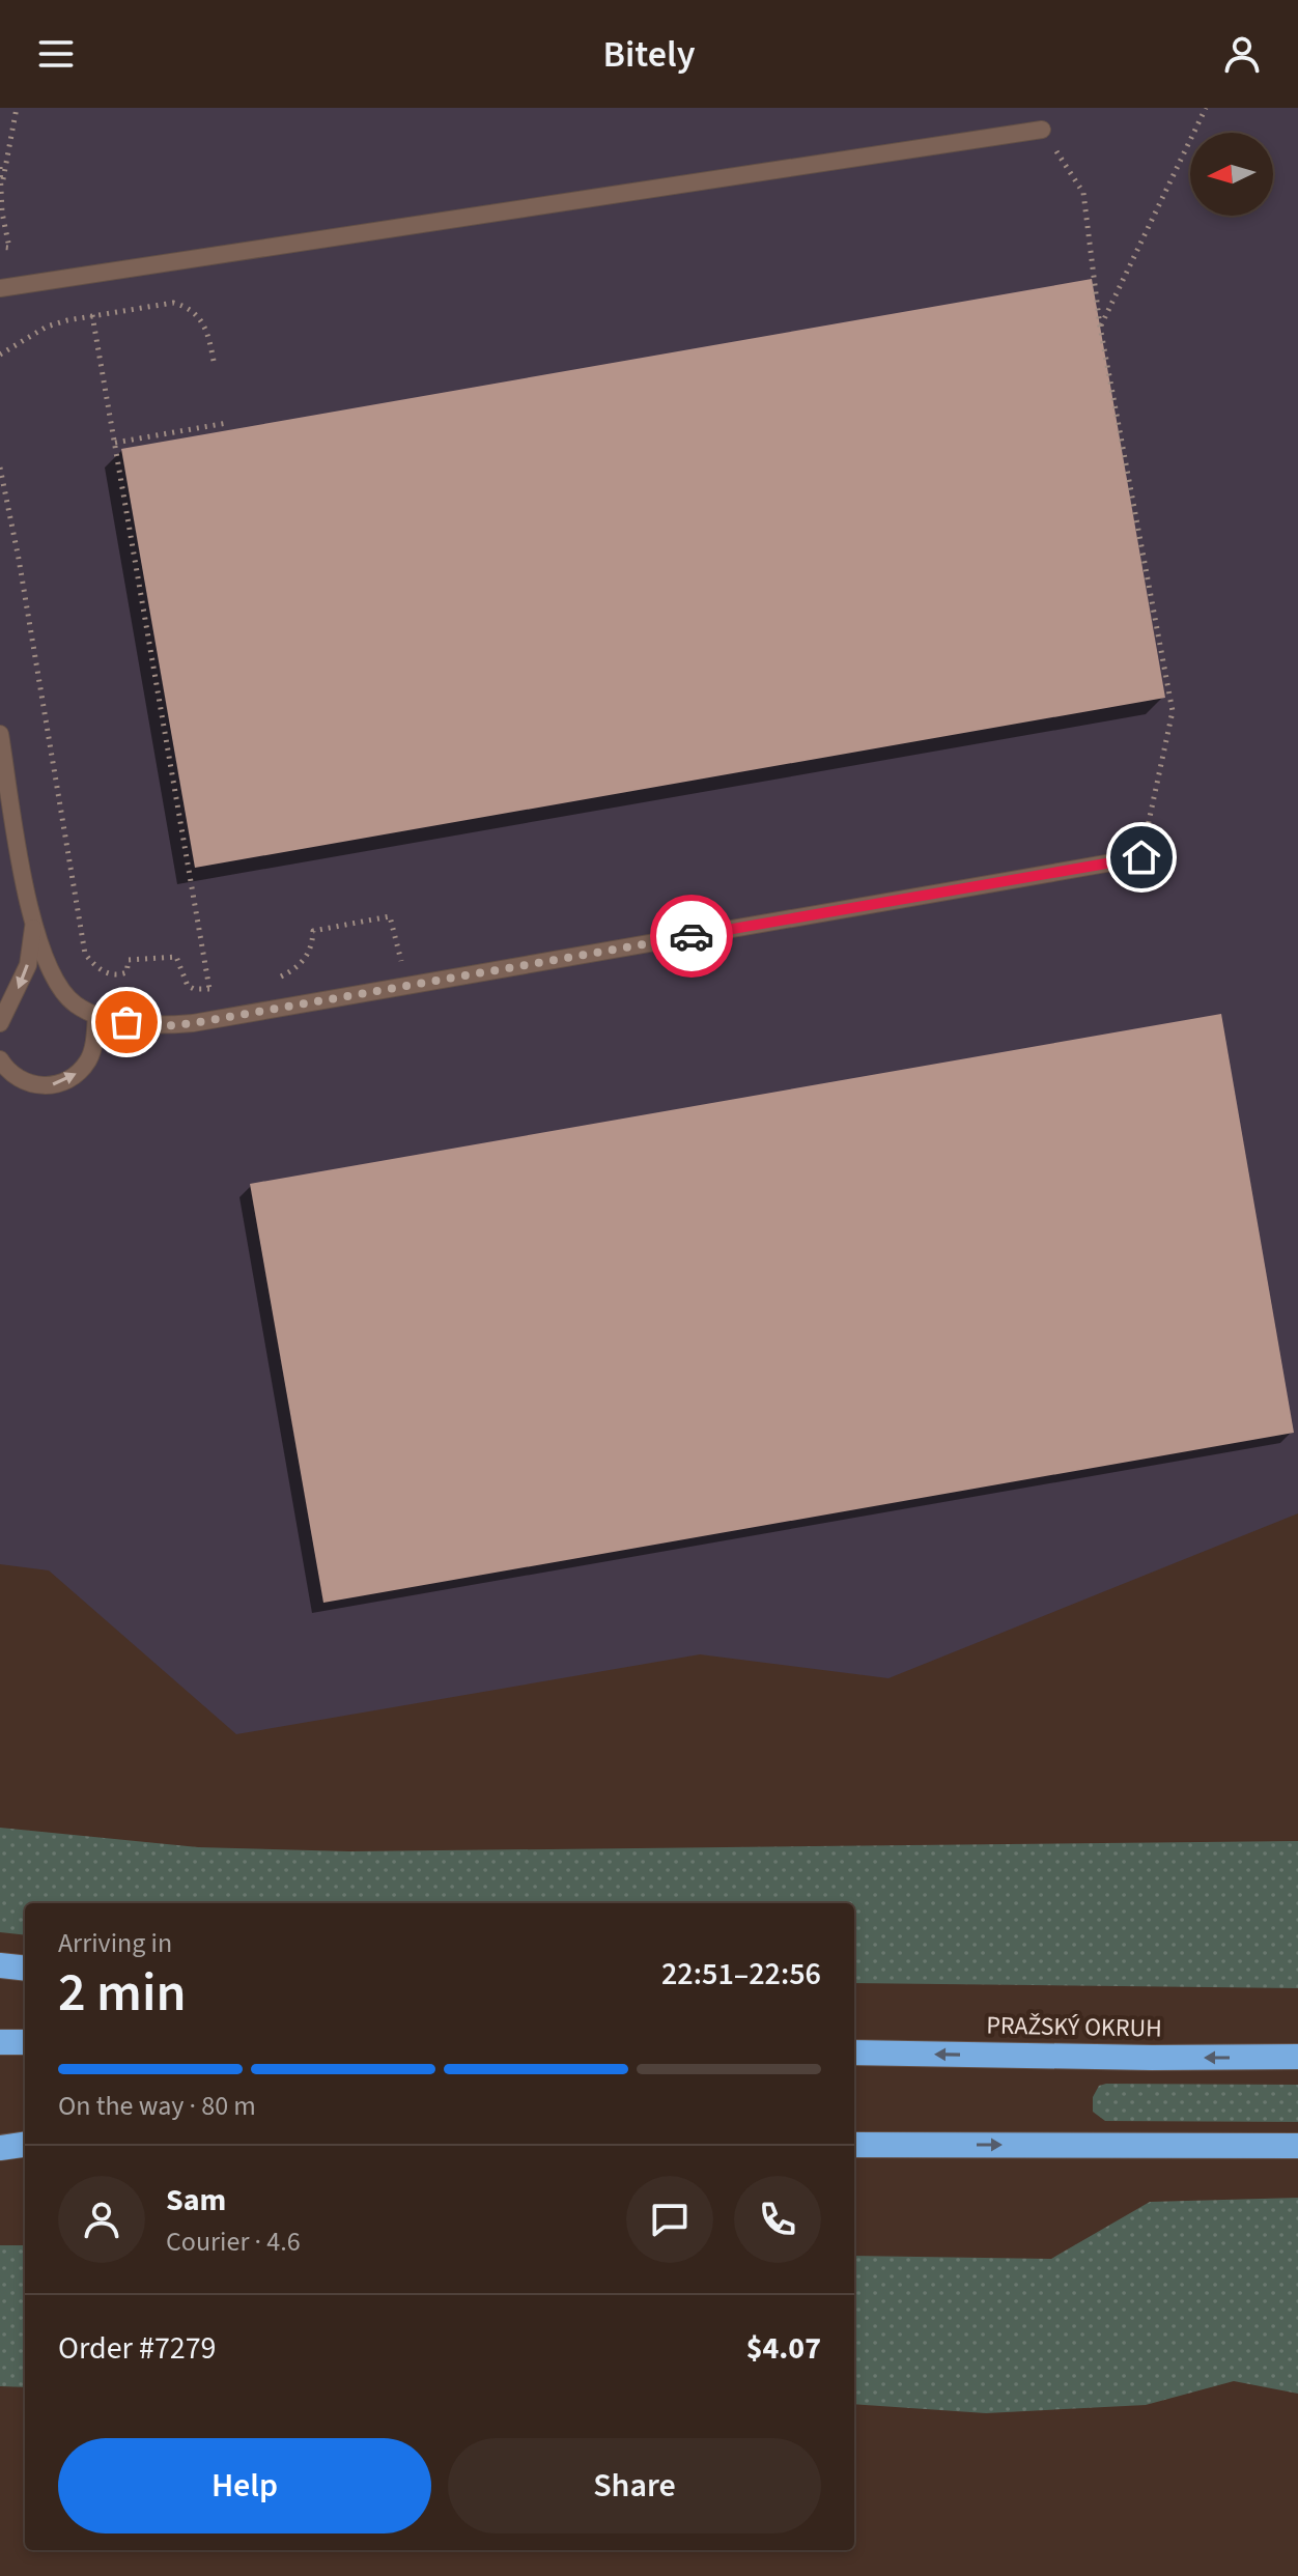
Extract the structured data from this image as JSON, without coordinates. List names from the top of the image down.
{
  "streets": {
    "highway": ["PRAŽSKÝ OKRUH"]
  },
  "north": "left",
  "page": {
    "header": "Bitely",
    "heading": ["2 min", "Arriving in", "22:51–22:56"],
    "panel": [
      "Sam",
      "Courier · 4.6",
      "Order #7279",
      "$4.07"
    ],
    "bar": "On the way · 80 m",
    "buttons": ["Help", "Share"]
  }
}
